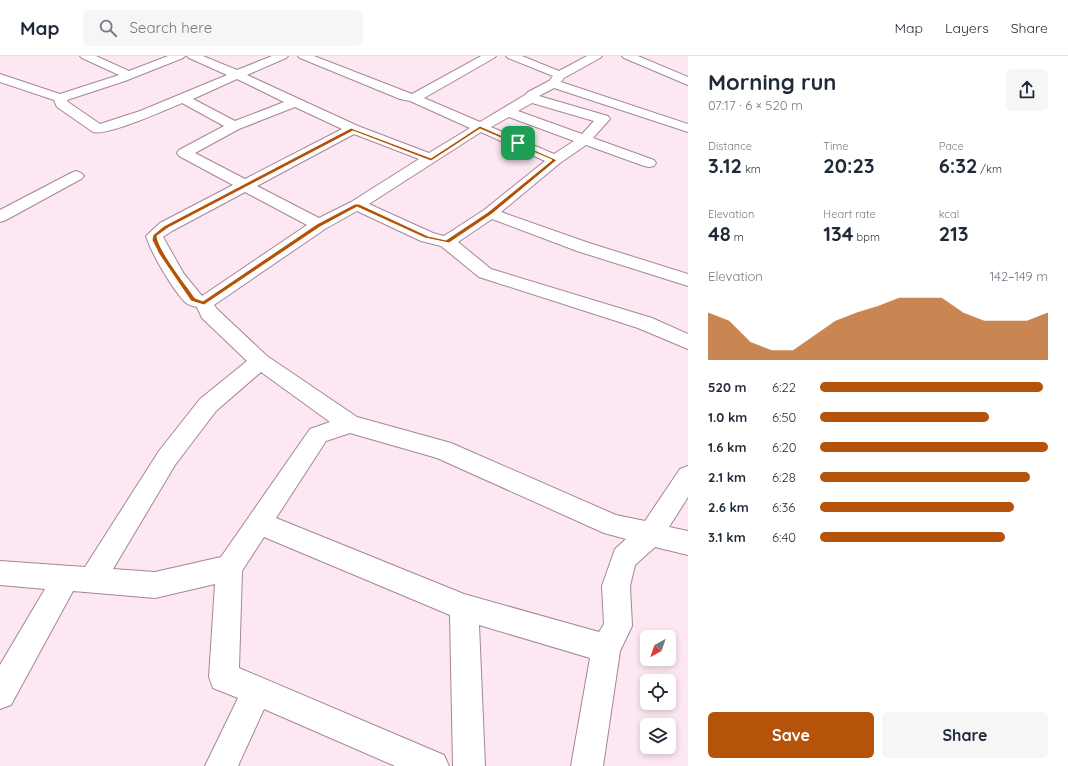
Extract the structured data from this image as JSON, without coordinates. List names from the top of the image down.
{
  "north": "bottom left",
  "page": {
    "header": "Map",
    "search": "Search here",
    "nav": ["Map", "Layers", "Share"],
    "heading": ["Morning run", "07:17 · 6 × 520 m"],
    "stats": [
      ["Distance", "3.12 km"],
      ["Time", "20:23"],
      ["Pace", "6:32 /km"],
      ["Elevation", "48 m"],
      ["Heart rate", "134 bpm"],
      ["kcal", "213"]
    ],
    "chart": ["Elevation", "142–149 m"],
    "list": [
      {
        "name": "520 m",
        "note": "6:22"
      },
      {
        "name": "1.0 km",
        "note": "6:50"
      },
      {
        "name": "1.6 km",
        "note": "6:20"
      },
      {
        "name": "2.1 km",
        "note": "6:28"
      },
      {
        "name": "2.6 km",
        "note": "6:36"
      },
      {
        "name": "3.1 km",
        "note": "6:40"
      }
    ],
    "buttons": ["Save", "Share"]
  }
}
